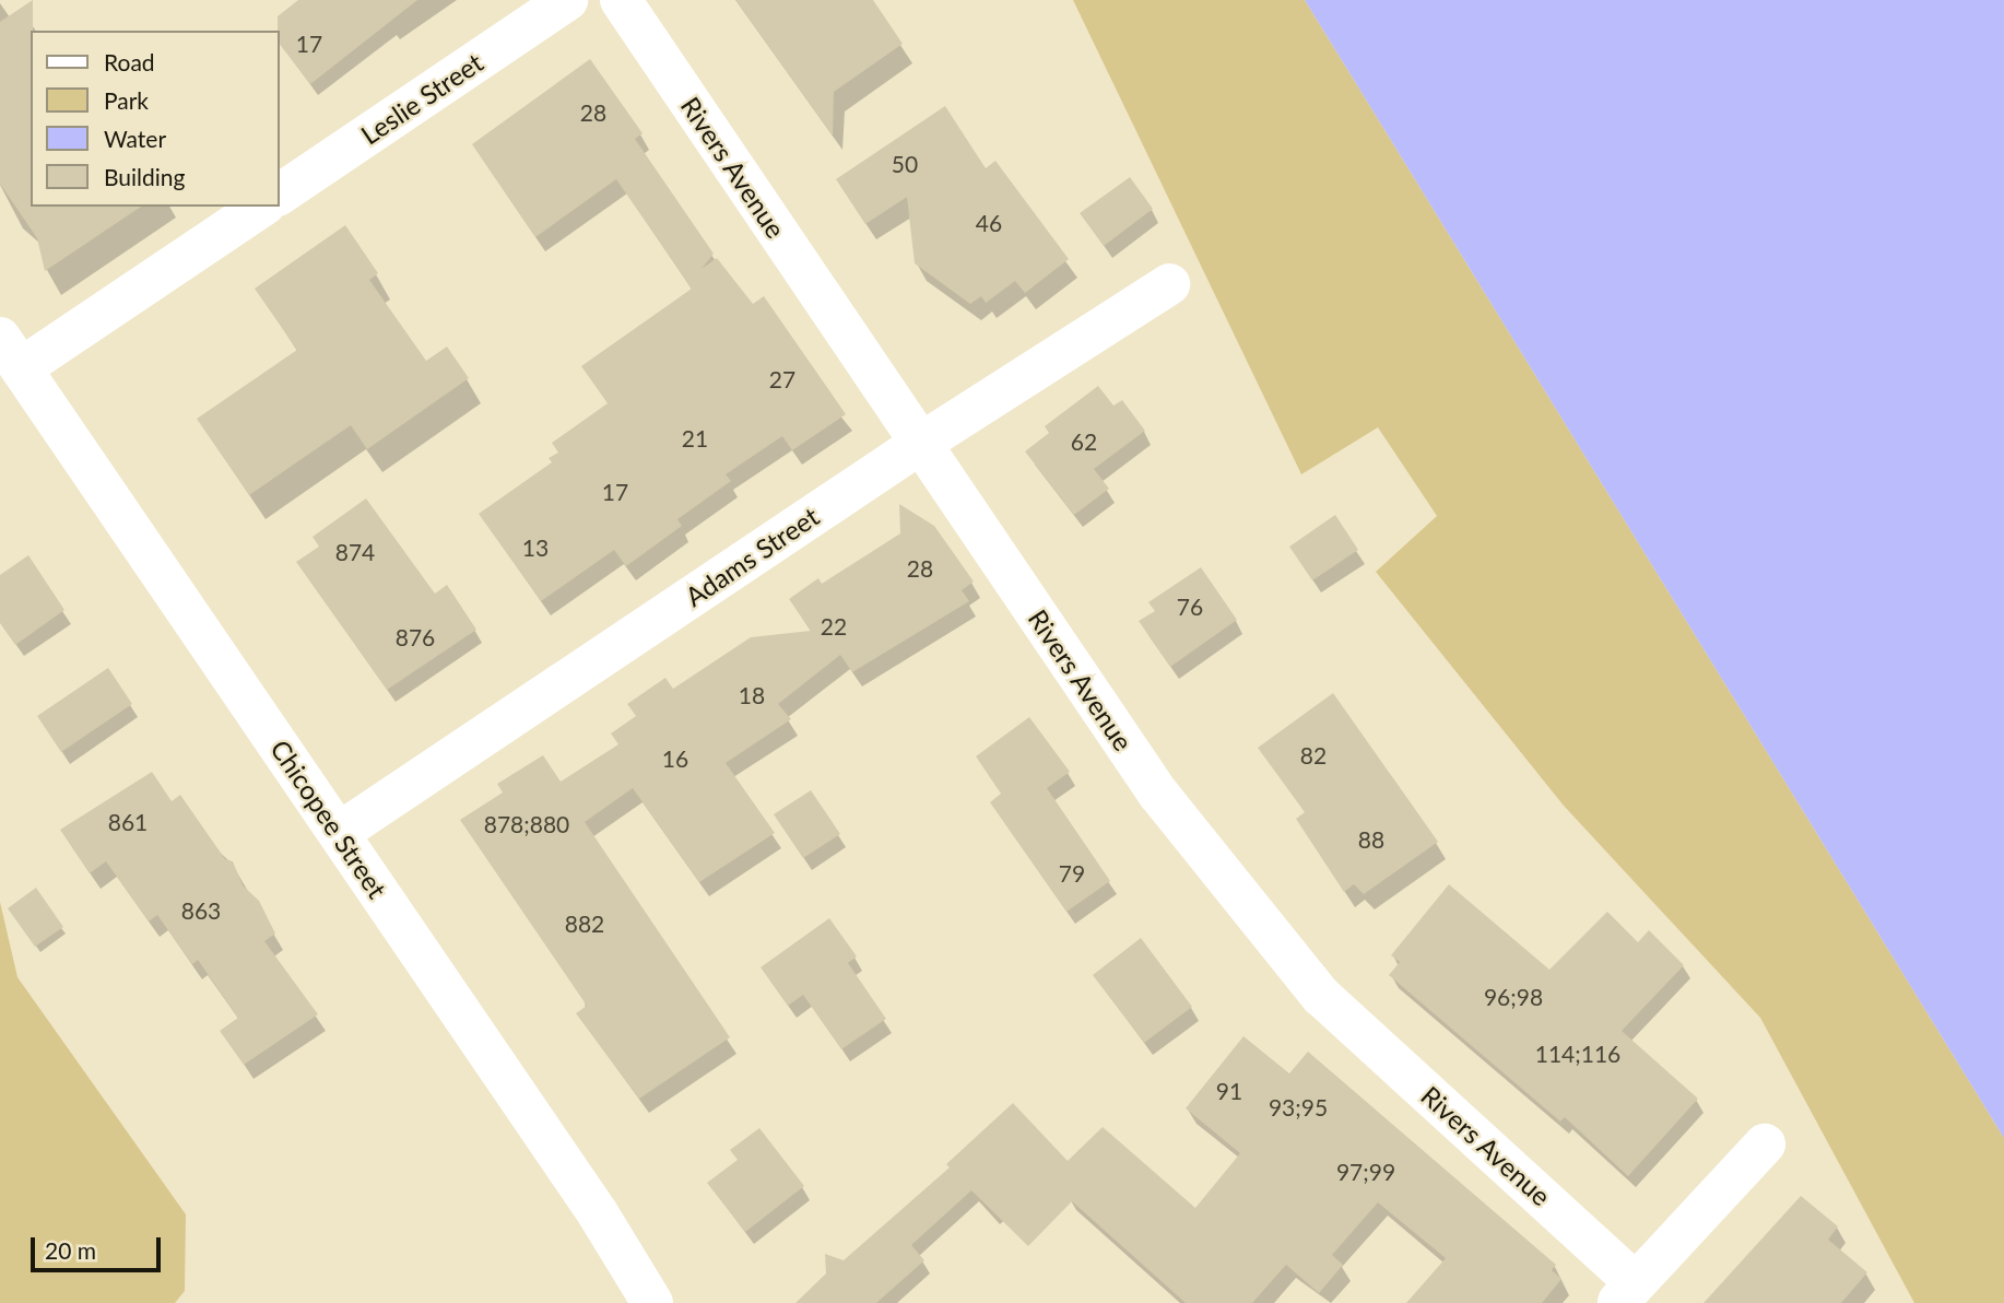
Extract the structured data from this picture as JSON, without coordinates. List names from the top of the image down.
{
  "streets": {
    "street": [
      "Leslie Street",
      "Rivers Avenue",
      "Adams Street",
      "Chicopee Street"
    ]
  },
  "crossings": [
    ["Rivers Avenue", "Adams Street"],
    ["Adams Street", "Chicopee Street"]
  ],
  "house_numbers": [
    "17",
    "28",
    "50",
    "46",
    "27",
    "21",
    "62",
    "17",
    "13",
    "874",
    "28",
    "76",
    "22",
    "876",
    "18",
    "82",
    "16",
    "861",
    "878;880",
    "88",
    "79",
    "863",
    "882",
    "96;98",
    "114;116",
    "91",
    "93;95",
    "97;99"
  ],
  "legend": [
    "Road",
    "Park",
    "Water",
    "Building"
  ],
  "scale_bar": "20 m"
}
